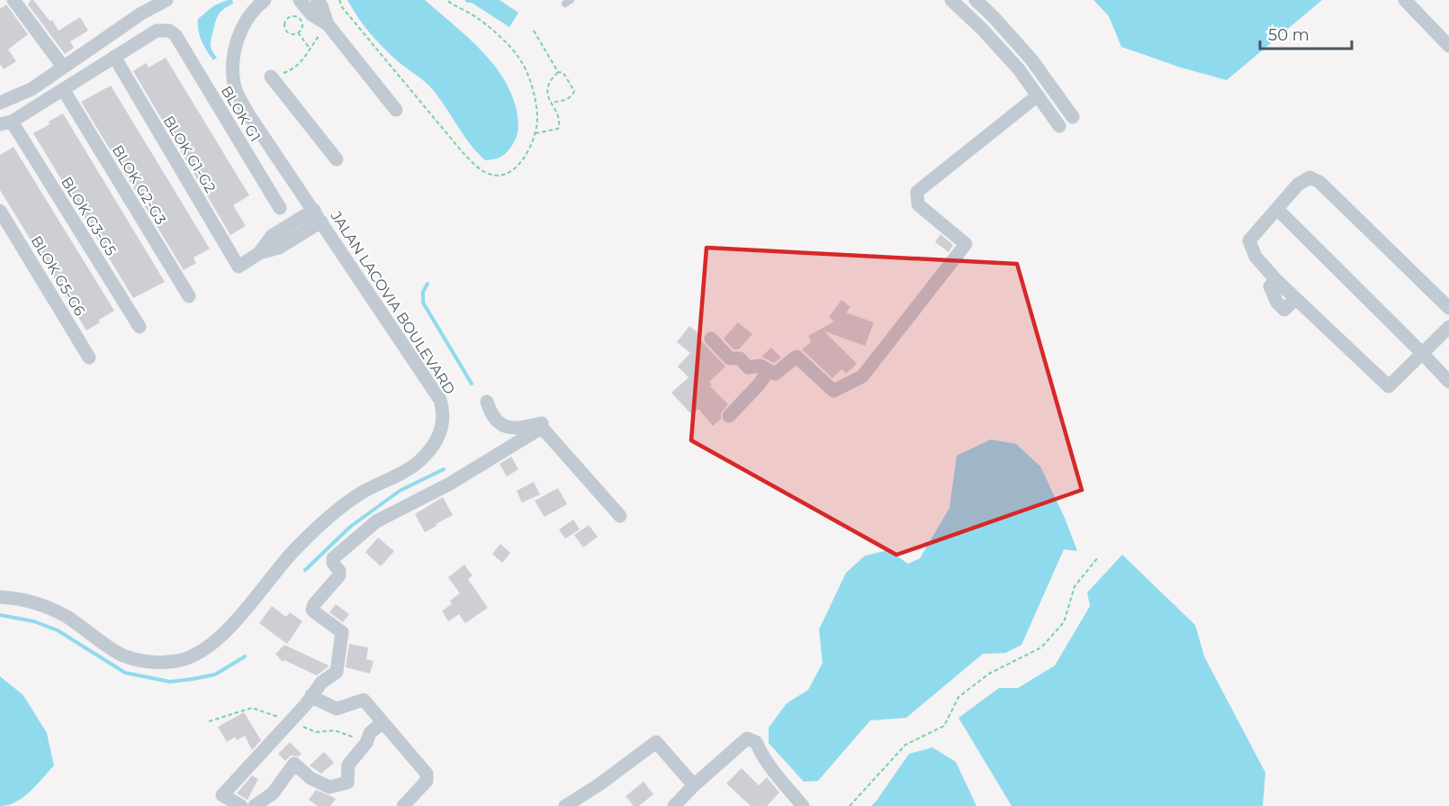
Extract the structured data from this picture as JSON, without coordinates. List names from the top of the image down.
{
  "streets": {
    "street": [
      "BLOK G1",
      "BLOK G1-G2",
      "BLOK G2-G3",
      "BLOK G3-G5",
      "BLOK G5-G6",
      "JALAN LACOVIA BOULEVARD"
    ]
  },
  "crossings": [
    ["BLOK G1", "BLOK G1-G2"],
    ["BLOK G1-G2", "JALAN LACOVIA BOULEVARD"]
  ],
  "scale_bar": "50 m"
}
